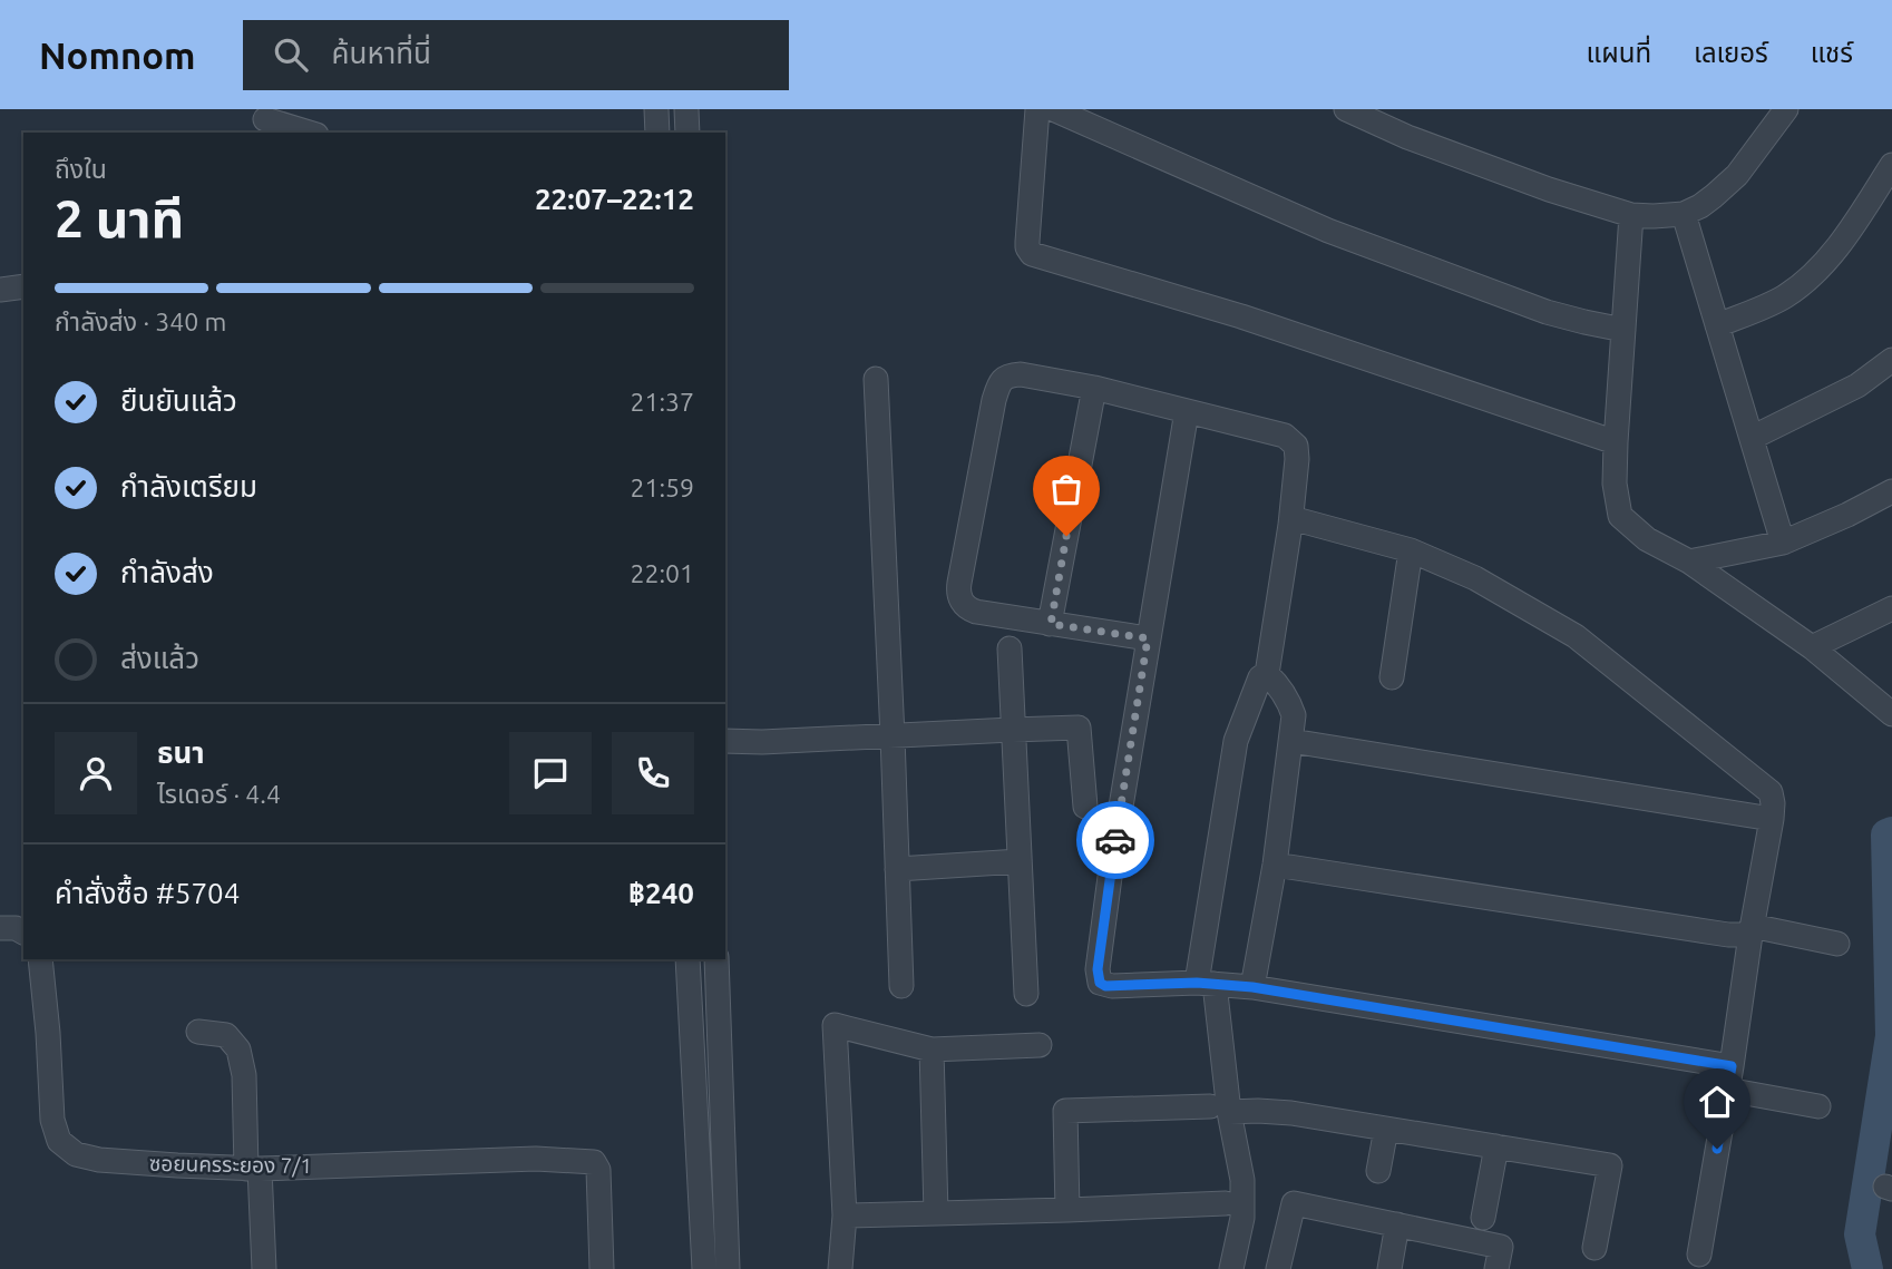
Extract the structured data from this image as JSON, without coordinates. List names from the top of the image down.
{
  "streets": {
    "street": ["ซอยนครระยอง 7/1"]
  },
  "page": {
    "header": "Nomnom",
    "search": "ค้นหาที่นี่",
    "nav": ["แผนที่", "เลเยอร์", "แชร์"],
    "heading": ["2 นาที", "ถึงใน", "22:07–22:12"],
    "panel": [
      "ธนา",
      "ไรเดอร์ · 4.4",
      "คำสั่งซื้อ #5704",
      "฿240"
    ],
    "bar": "กำลังส่ง · 340 m",
    "list": [
      ["ยืนยันแล้ว", "21:37"],
      ["กำลังเตรียม", "21:59"],
      ["กำลังส่ง", "22:01"],
      "ส่งแล้ว"
    ]
  }
}
